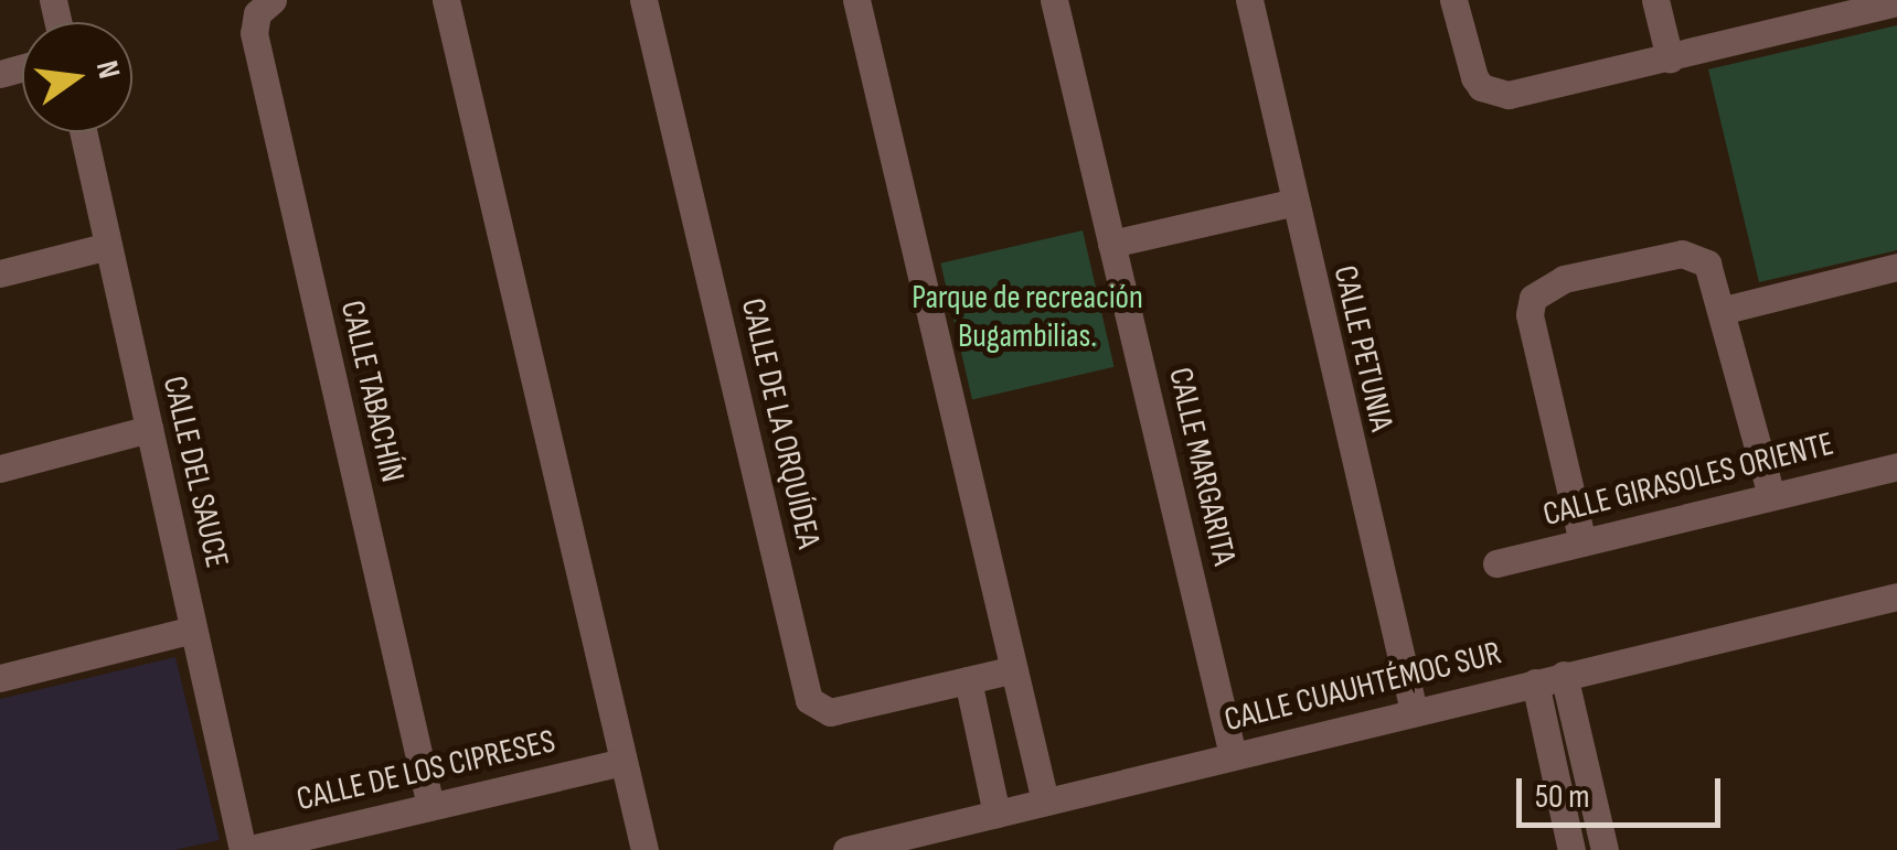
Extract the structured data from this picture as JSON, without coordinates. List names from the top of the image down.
{
  "streets": {
    "street": [
      "CALLE PETUNIA",
      "CALLE TABACHÍN",
      "CALLE DE LA ORQUÍDEA",
      "CALLE MARGARITA",
      "CALLE DEL SAUCE",
      "CALLE GIRASOLES ORIENTE",
      "CALLE CUAUHTÉMOC SUR",
      "CALLE DE LOS CIPRESES"
    ]
  },
  "crossings": [
    ["CALLE PETUNIA", "CALLE CUAUHTÉMOC SUR"],
    ["CALLE TABACHÍN", "CALLE DE LOS CIPRESES"],
    ["CALLE MARGARITA", "CALLE CUAUHTÉMOC SUR"],
    ["CALLE DEL SAUCE", "CALLE DE LOS CIPRESES"]
  ],
  "parks": ["Parque de recreación Bugambilias."],
  "scale_bar": "50 m",
  "north": "right"
}
